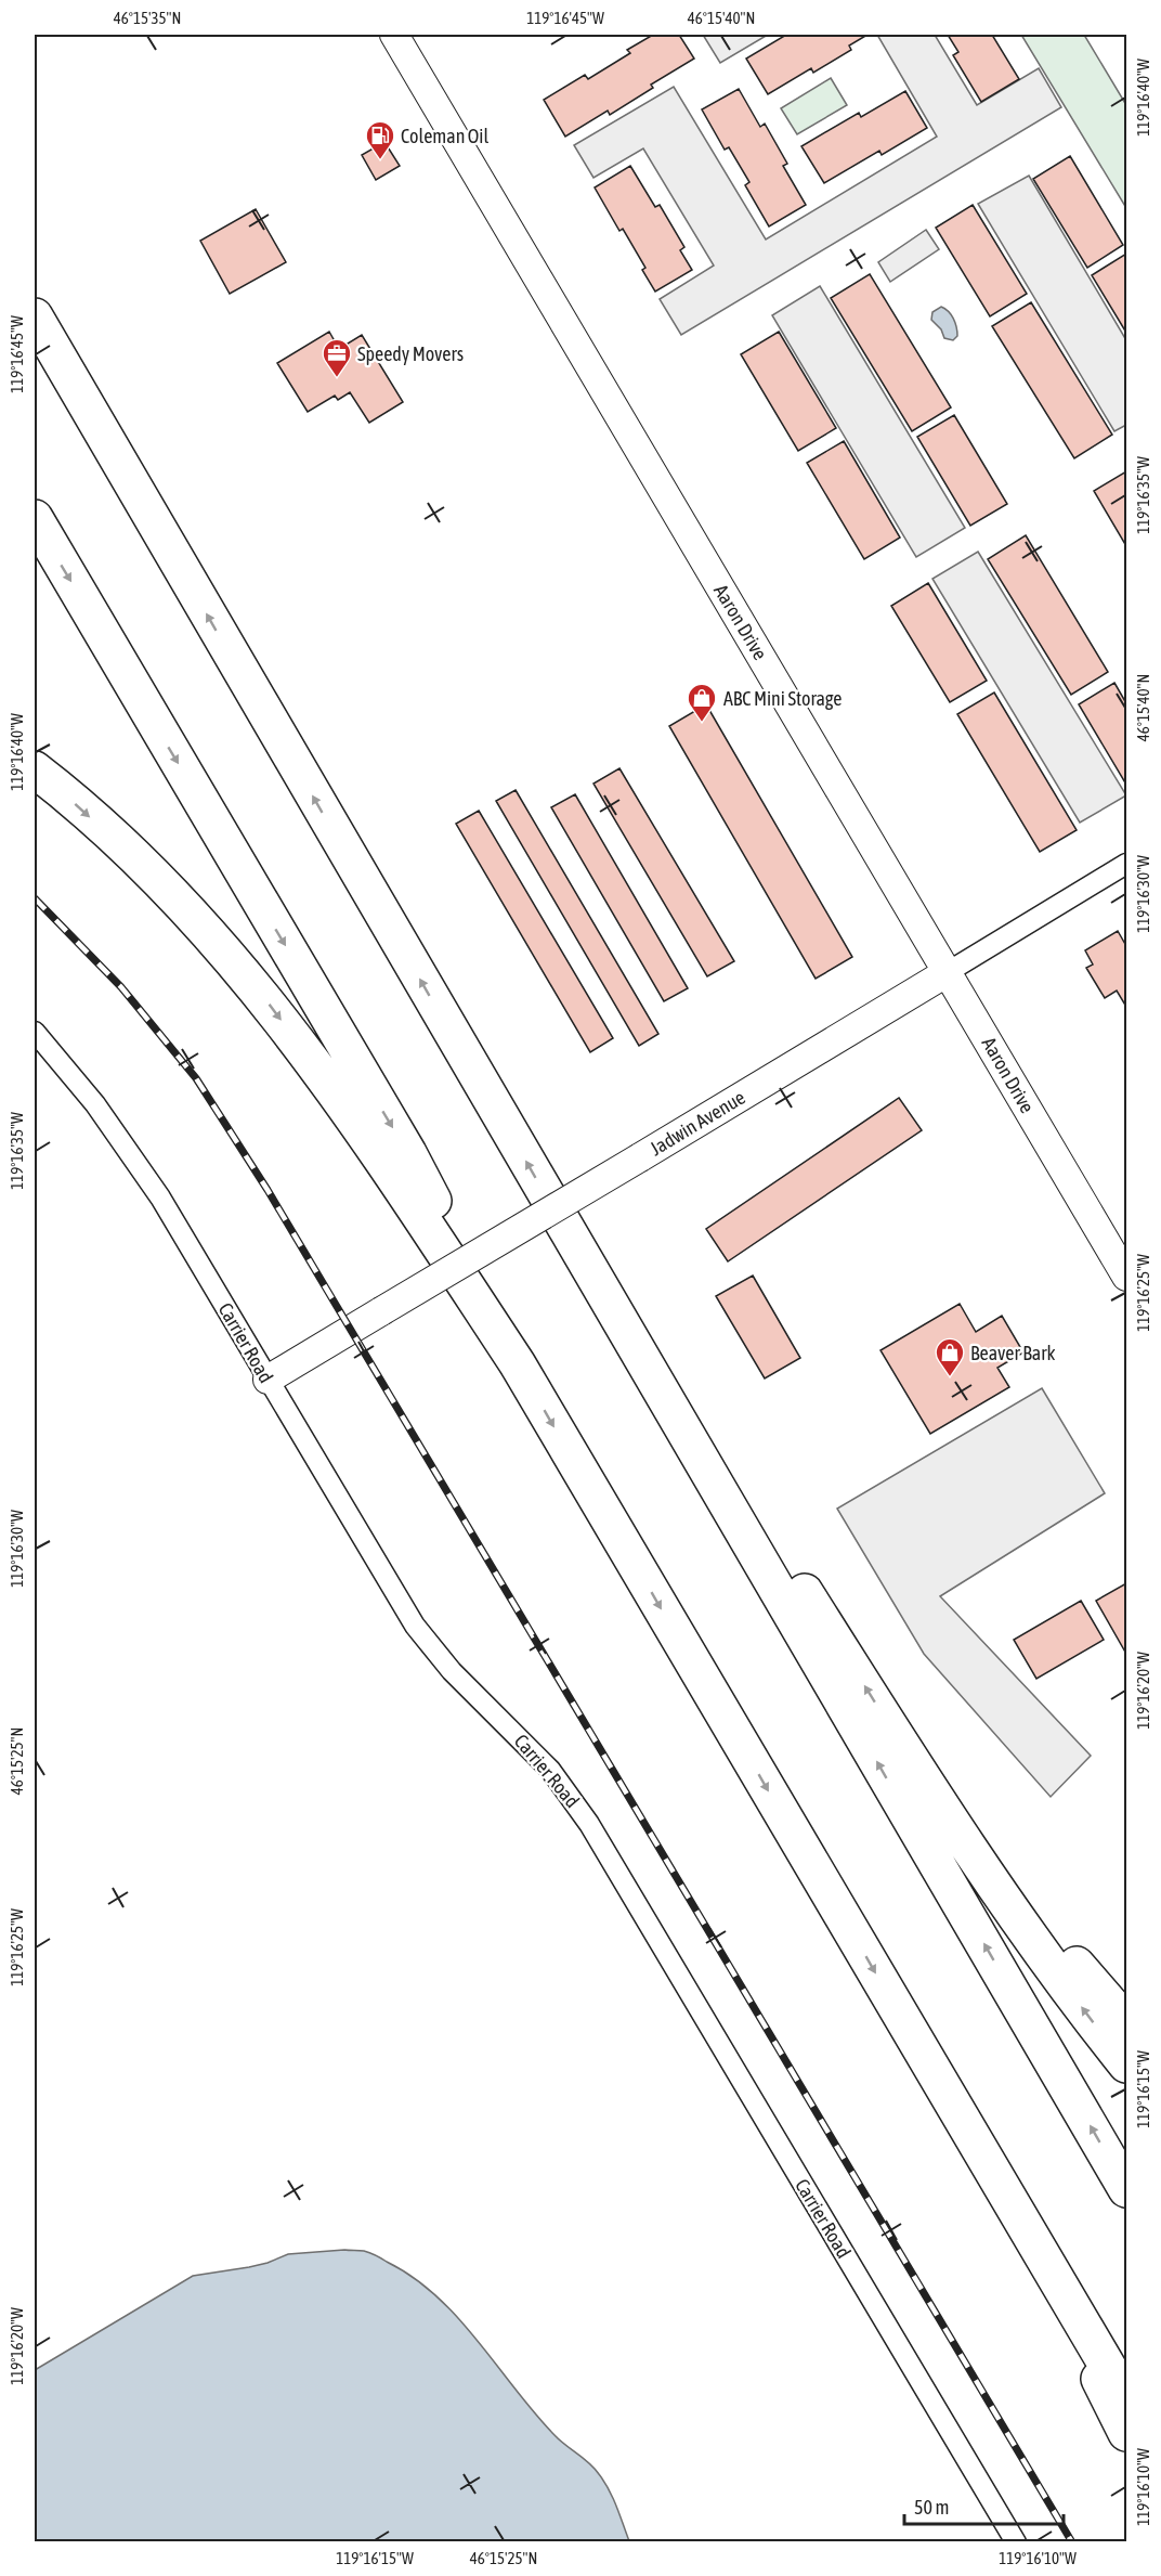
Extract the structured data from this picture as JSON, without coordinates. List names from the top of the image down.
{
  "streets": {
    "street": ["Aaron Drive", "Jadwin Avenue", "Carrier Road"]
  },
  "crossings": [
    ["Aaron Drive", "Jadwin Avenue"],
    ["Jadwin Avenue", "Carrier Road"]
  ],
  "places": {
    "fuel station": ["Coleman Oil"],
    "office": ["Speedy Movers"],
    "shop": ["ABC Mini Storage", "Beaver Bark"]
  },
  "scale_bar": "50 m",
  "coordinates": [
    "46°15'35\"N",
    "119°16'45\"W",
    "46°15'40\"N",
    "119°16'40\"W",
    "119°16'35\"W",
    "119°16'30\"W",
    "119°16'25\"W",
    "119°16'20\"W",
    "46°15'25\"N",
    "119°16'15\"W",
    "119°16'10\"W"
  ]
}
